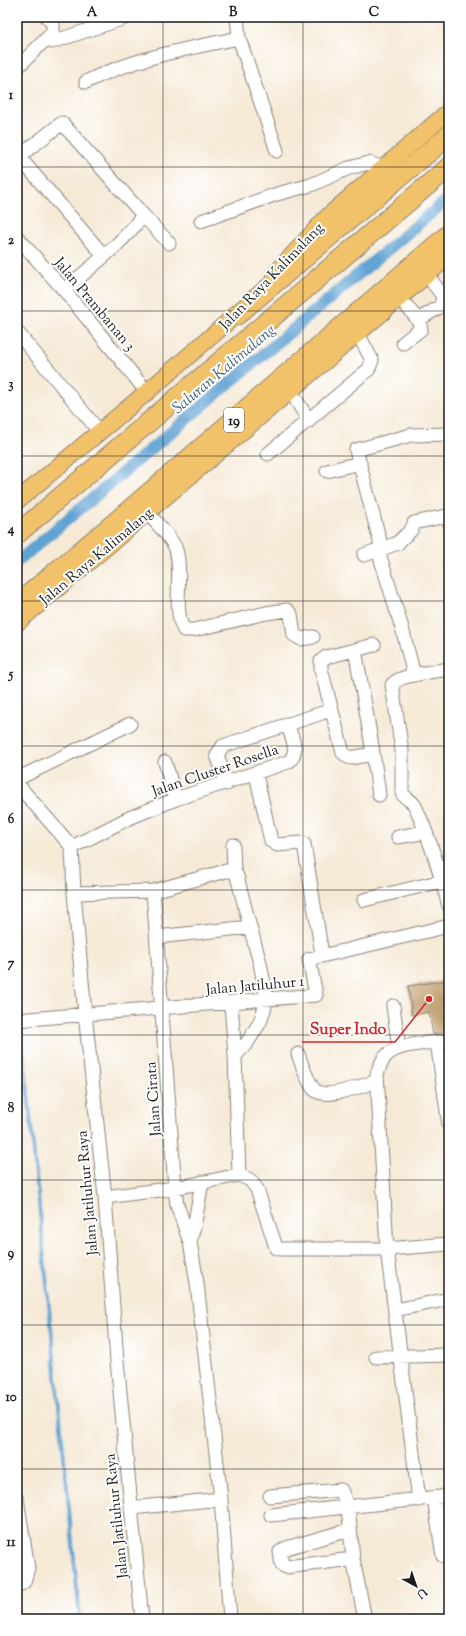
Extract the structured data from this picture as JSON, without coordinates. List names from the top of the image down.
{
  "streets": {
    "highway": ["19"],
    "main road": ["Jalan Raya Kalimalang"],
    "street": [
      "Jalan Prambanan 3",
      "Jalan Cluster Rosella",
      "Jalan Jatiluhur 1",
      "Jalan Cirata",
      "Jalan Jatiluhur Raya"
    ]
  },
  "crossings": [
    ["Jalan Raya Kalimalang", "Jalan Prambanan 3"],
    ["Jalan Cluster Rosella", "Jalan Jatiluhur Raya"],
    ["Jalan Jatiluhur 1", "Jalan Cirata"],
    ["Jalan Jatiluhur 1", "Jalan Jatiluhur Raya"]
  ],
  "water": ["Saluran Kalimalang"],
  "places": ["Super Indo"],
  "north": "bottom right",
  "grid": {
    "columns": ["A", "B", "C"],
    "rows": [
      "1",
      "2",
      "3",
      "4",
      "5",
      "6",
      "7",
      "8",
      "9",
      "10",
      "11"
    ]
  }
}
